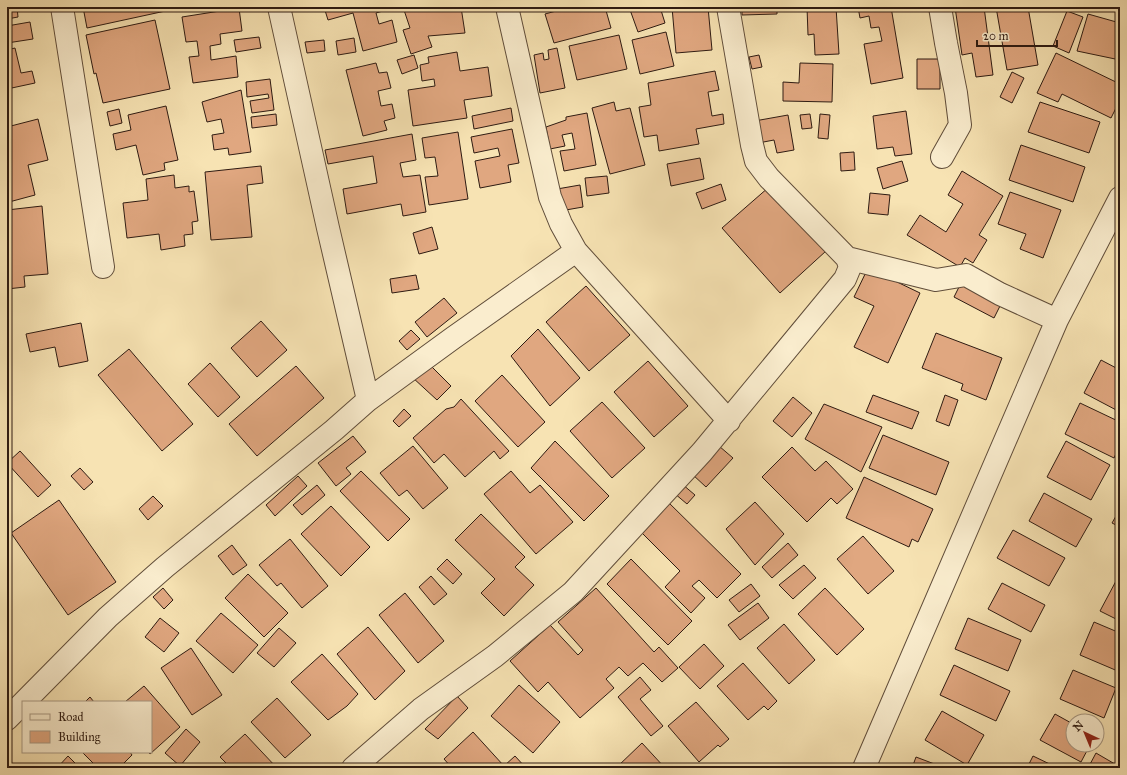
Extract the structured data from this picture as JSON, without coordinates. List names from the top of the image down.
{
  "legend": ["Road", "Building"],
  "scale_bar": "20 m",
  "north": "top left"
}
